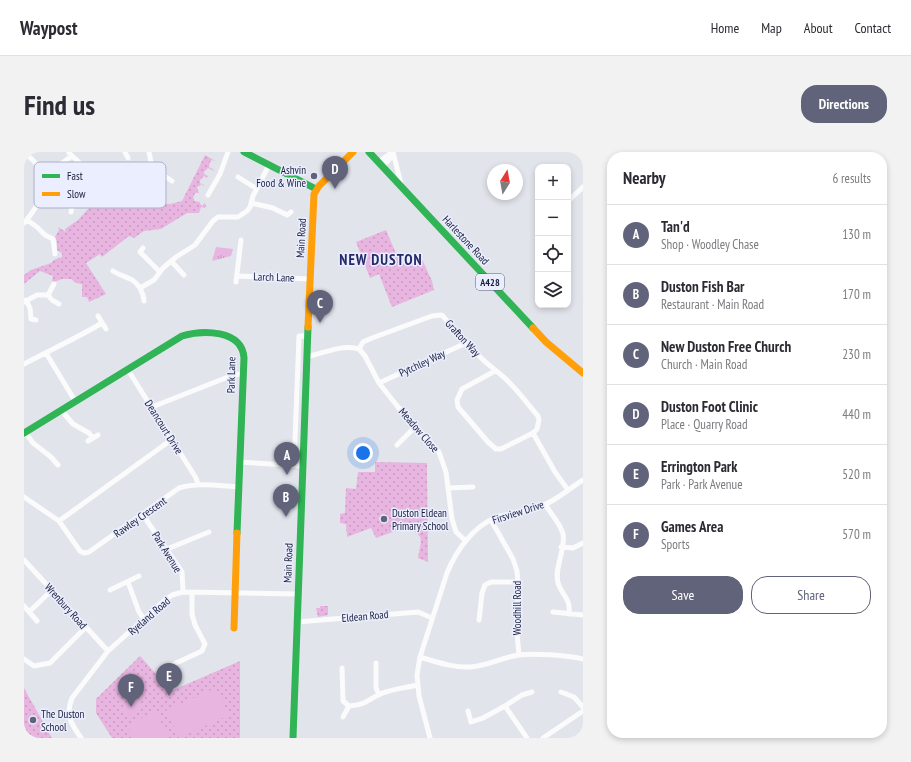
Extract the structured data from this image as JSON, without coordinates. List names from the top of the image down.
{
  "streets": {
    "street": [
      "Main Road",
      "Harlestone Road",
      "Larch Lane",
      "A428",
      "Grafton Way",
      "Pytchley Way",
      "Park Lane",
      "Deancourt Drive",
      "Meadow Close",
      "Firsview Drive",
      "Rawley Crescent",
      "Park Avenue",
      "Wrenbury Road",
      "Woodhill Road",
      "Ryeland Road",
      "Eldean Road"
    ]
  },
  "crossings": [
    ["Main Road", "Larch Lane"],
    ["Main Road", "Ryeland Road"],
    ["Main Road", "Eldean Road"],
    ["Grafton Way", "Pytchley Way"],
    ["Grafton Way", "Meadow Close"],
    ["Pytchley Way", "Meadow Close"],
    ["Park Lane", "Deancourt Drive"],
    ["Park Lane", "Rawley Crescent"],
    ["Park Lane", "Ryeland Road"],
    ["Deancourt Drive", "Rawley Crescent"],
    ["Meadow Close", "Firsview Drive"],
    ["Firsview Drive", "Woodhill Road"],
    ["Firsview Drive", "Eldean Road"],
    ["Rawley Crescent", "Park Avenue"],
    ["Park Avenue", "Ryeland Road"],
    ["Wrenbury Road", "Ryeland Road"]
  ],
  "districts": ["NEW DUSTON"],
  "places": ["Ashvin Food & Wine", "Duston Eldean Primary School", "The Duston School"],
  "legend": ["Fast", "Slow"],
  "north": "top",
  "page": {
    "header": "Waypost",
    "nav": [
      "Home",
      "Map",
      "About",
      "Contact"
    ],
    "buttons": [
      "Directions",
      ["Save", "Share"]
    ],
    "title": "Find us",
    "heading": ["Nearby", "6 results"],
    "pins": [
      "D",
      "C",
      "A",
      "B",
      "E",
      "F"
    ],
    "map_buttons": ["+", "−"],
    "list": [
      {
        "mark": "A",
        "name": "Tan'd",
        "note": "Shop · Woodley Chase",
        "value": "130 m"
      },
      {
        "mark": "B",
        "name": "Duston Fish Bar",
        "note": "Restaurant · Main Road",
        "value": "170 m"
      },
      {
        "mark": "C",
        "name": "New Duston Free Church",
        "note": "Church · Main Road",
        "value": "230 m"
      },
      {
        "mark": "D",
        "name": "Duston Foot Clinic",
        "note": "Place · Quarry Road",
        "value": "440 m"
      },
      {
        "mark": "E",
        "name": "Errington Park",
        "note": "Park · Park Avenue",
        "value": "520 m"
      },
      {
        "mark": "F",
        "name": "Games Area",
        "note": "Sports",
        "value": "570 m"
      }
    ]
  }
}
